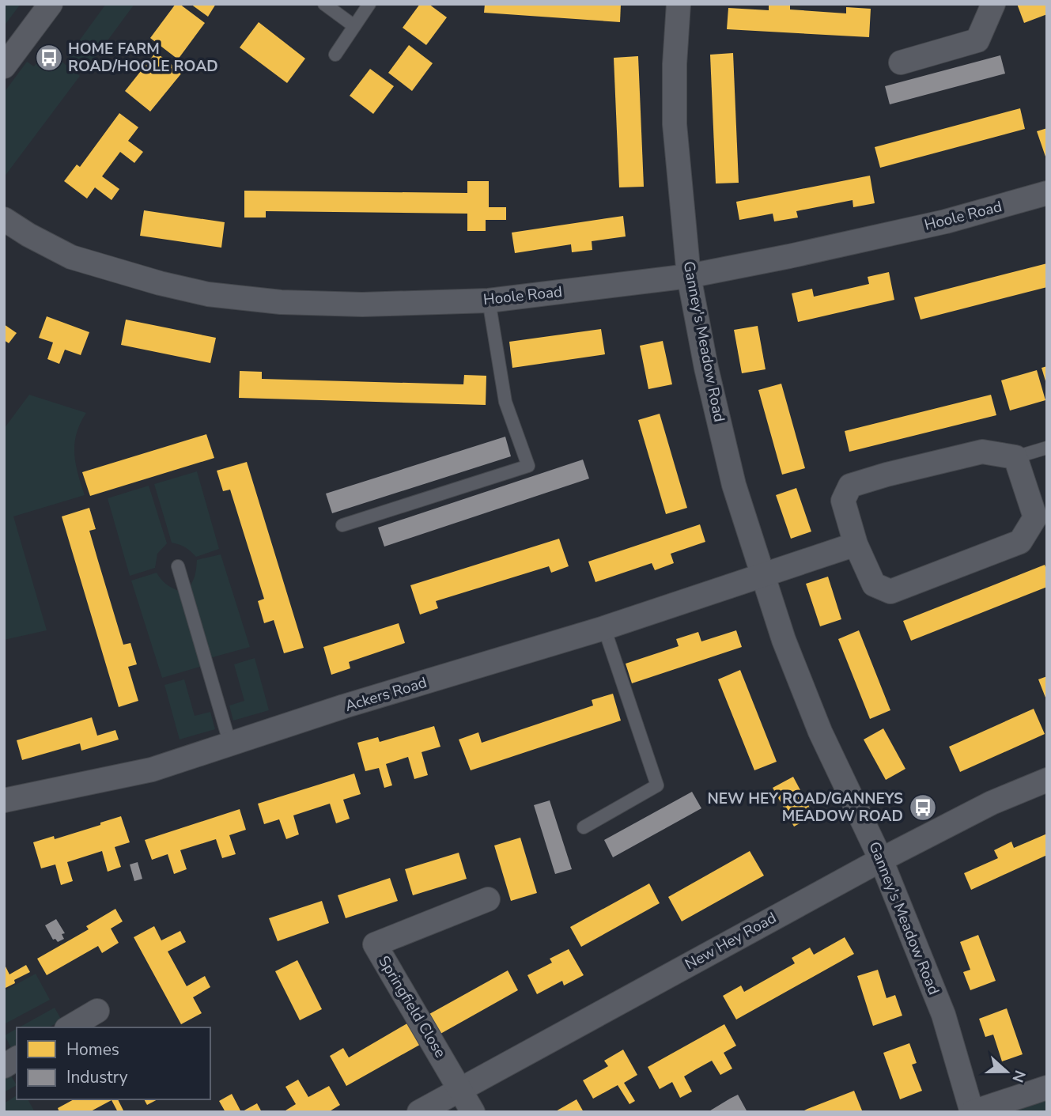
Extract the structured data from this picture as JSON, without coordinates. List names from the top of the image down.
{
  "streets": {
    "street": [
      "Hoole Road",
      "Ganney's Meadow Road",
      "Ackers Road",
      "New Hey Road",
      "Springfield Close"
    ]
  },
  "crossings": [
    ["Hoole Road", "Ganney's Meadow Road"],
    ["Ganney's Meadow Road", "Ackers Road"],
    ["Ganney's Meadow Road", "New Hey Road"],
    ["New Hey Road", "Springfield Close"]
  ],
  "places": {
    "bus stop": ["HOME FARM ROAD/HOOLE ROAD", "NEW HEY ROAD/GANNEYS MEADOW ROAD"]
  },
  "legend": ["Homes", "Industry"],
  "north": "right"
}
